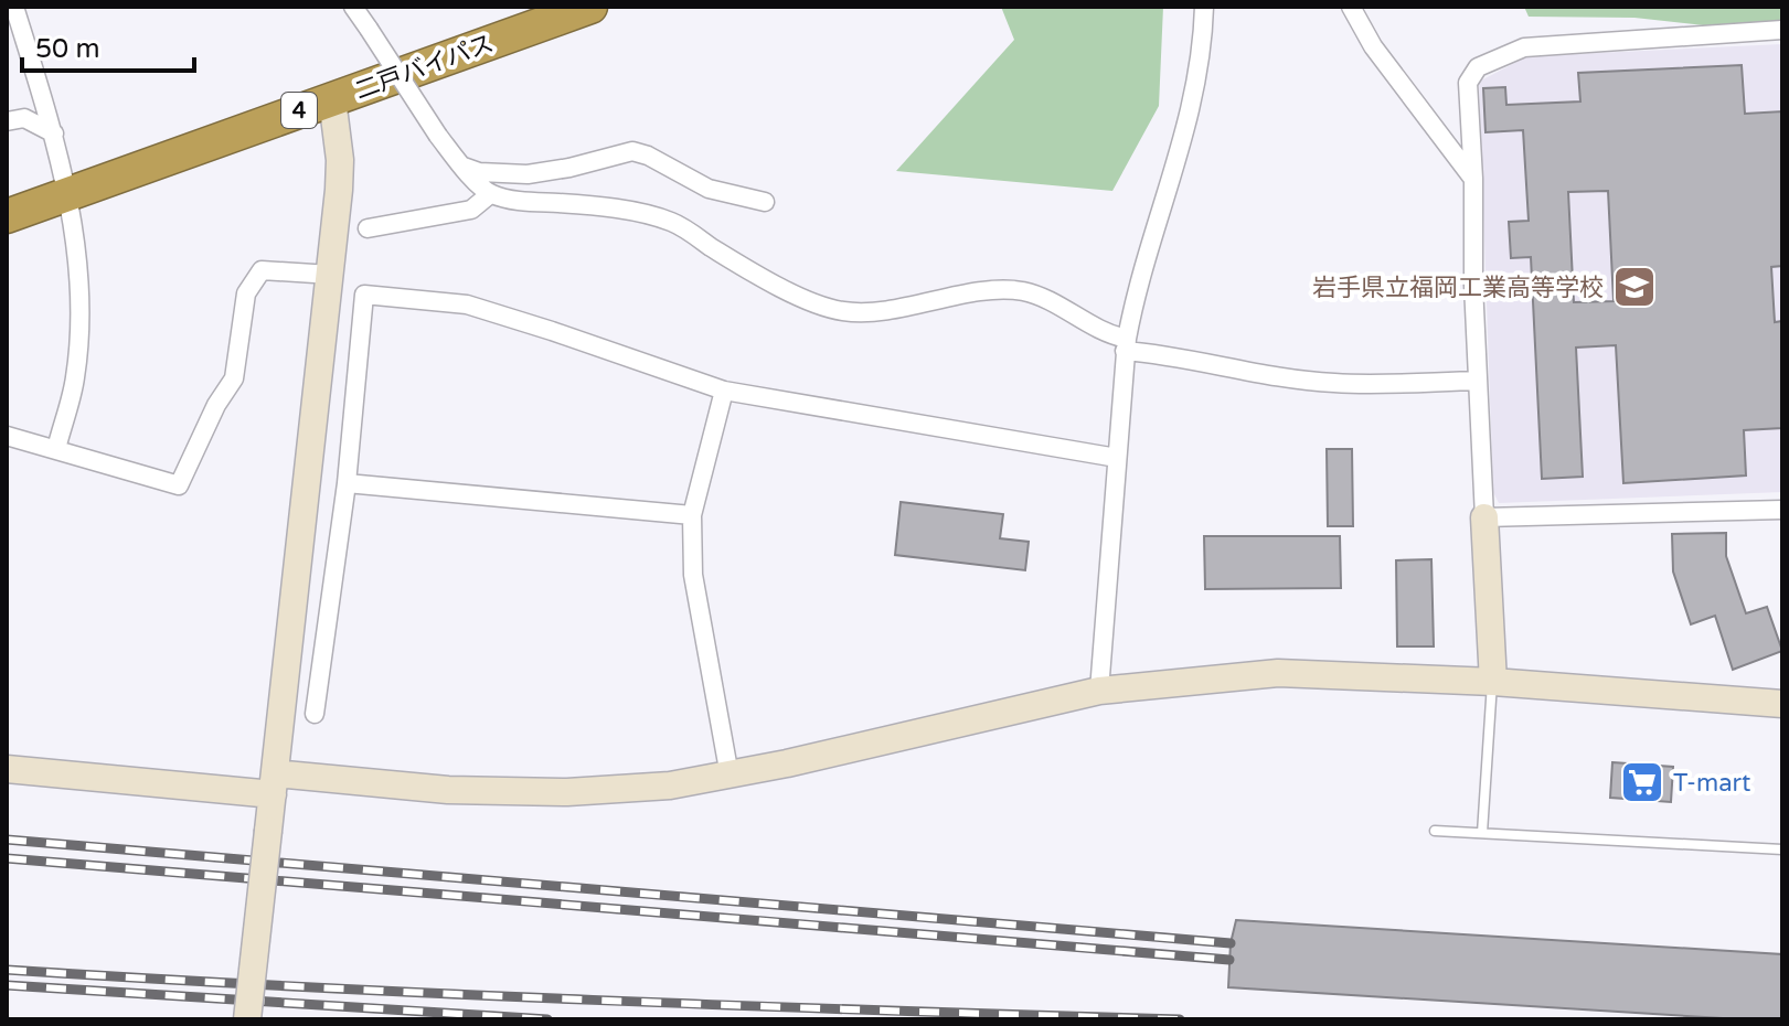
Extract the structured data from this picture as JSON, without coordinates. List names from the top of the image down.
{
  "streets": {
    "highway": ["二戸バイパス", "4"]
  },
  "places": {
    "school or university": ["岩手県立福岡工業高等学校"],
    "supermarket": ["T-mart"]
  },
  "scale_bar": "50 m"
}
